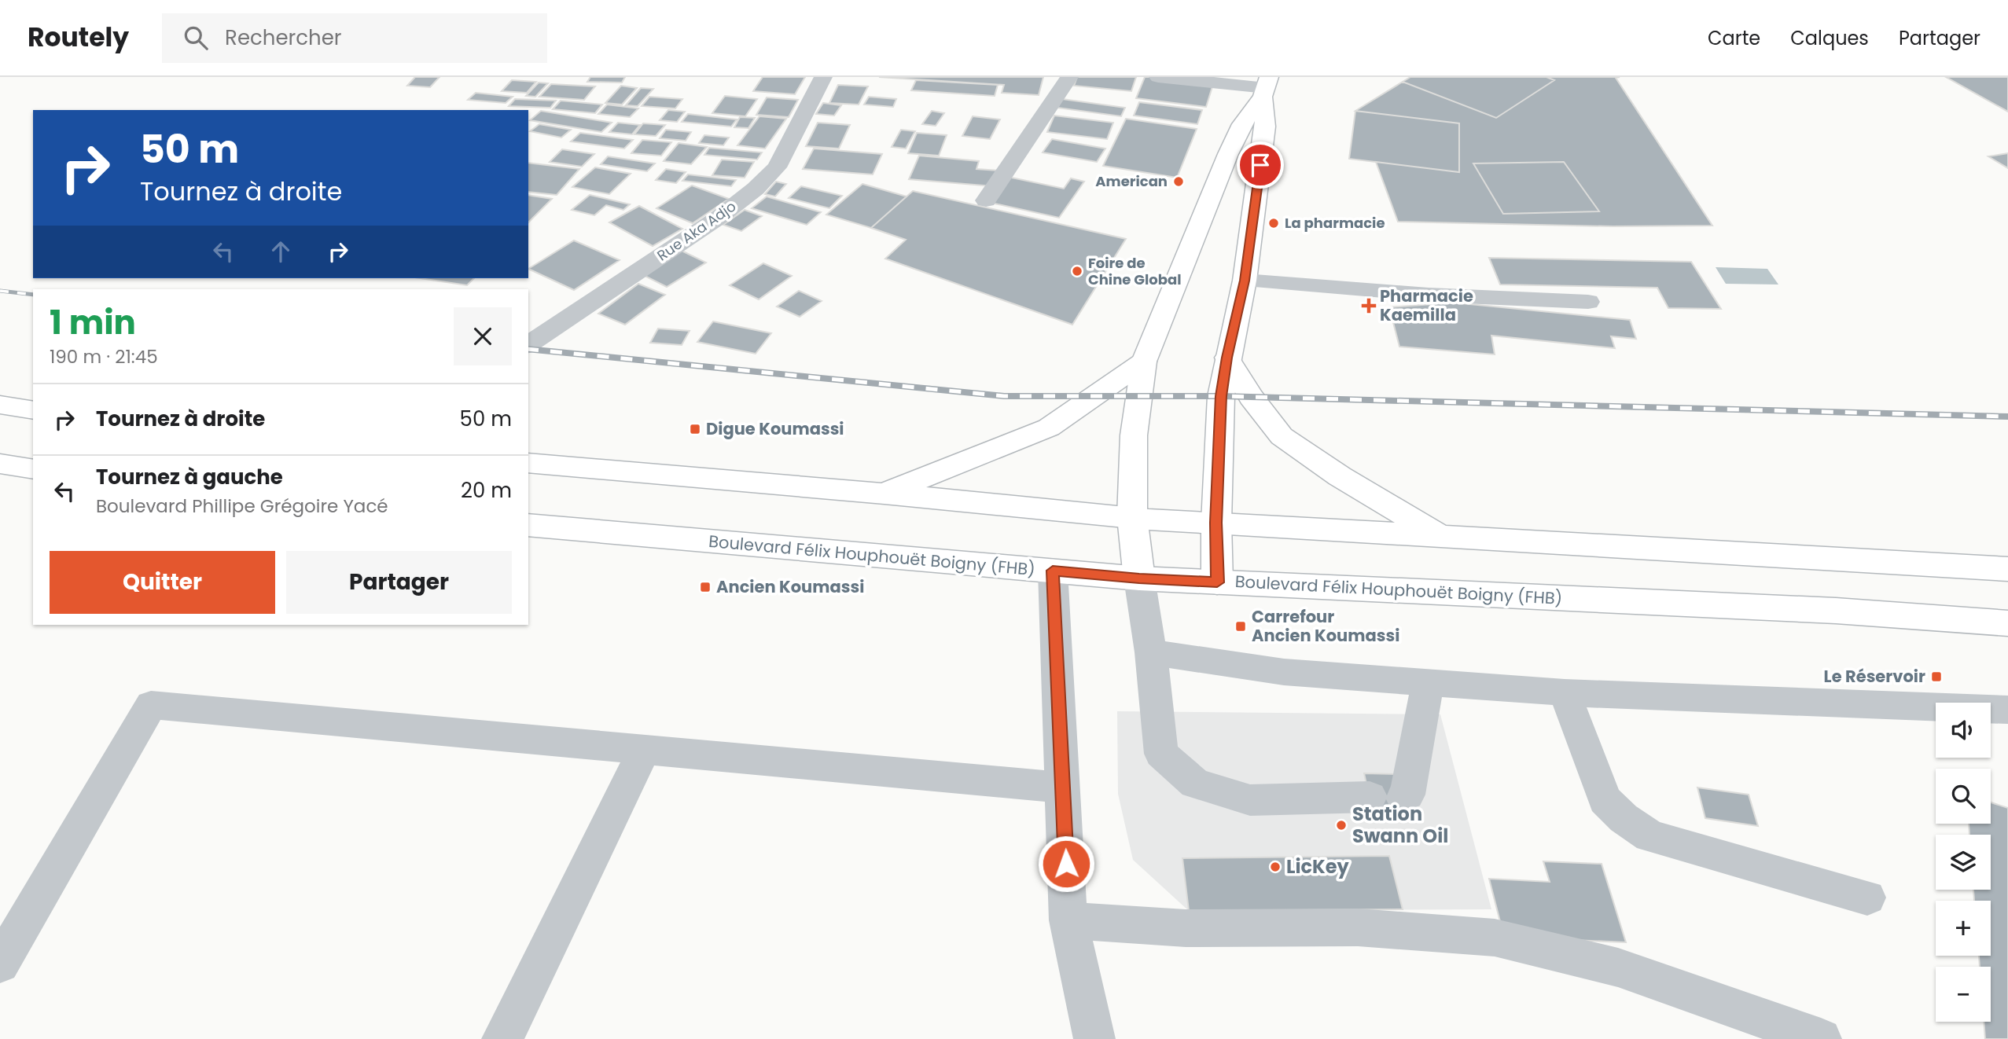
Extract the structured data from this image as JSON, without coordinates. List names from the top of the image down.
{
  "streets": {
    "main road": ["Boulevard Félix Houphouët Boigny (FHB)"],
    "street": ["Rue Aka Adjo"]
  },
  "places": {
    "other": [
      "American",
      "La pharmacie",
      "Foire de Chine Global",
      "Station Swann Oil",
      "LicKey"
    ],
    "health": ["Pharmacie Kaemilla"],
    "transit": [
      "Digue Koumassi",
      "Ancien Koumassi",
      "Carrefour Ancien Koumassi",
      "Le Réservoir"
    ]
  },
  "page": {
    "header": "Routely",
    "search": "Rechercher",
    "nav": ["Carte", "Calques", "Partager"],
    "turn": ["50 m", "Tournez à droite"],
    "heading": ["1 min", "190 m · 21:45"],
    "list": [
      {
        "name": "Tournez à droite",
        "value": "50 m"
      },
      {
        "name": "Tournez à gauche",
        "note": "Boulevard Phillipe Grégoire Yacé",
        "value": "20 m"
      }
    ],
    "buttons": ["Quitter", "Partager"],
    "map_buttons": ["+", "−"]
  }
}
